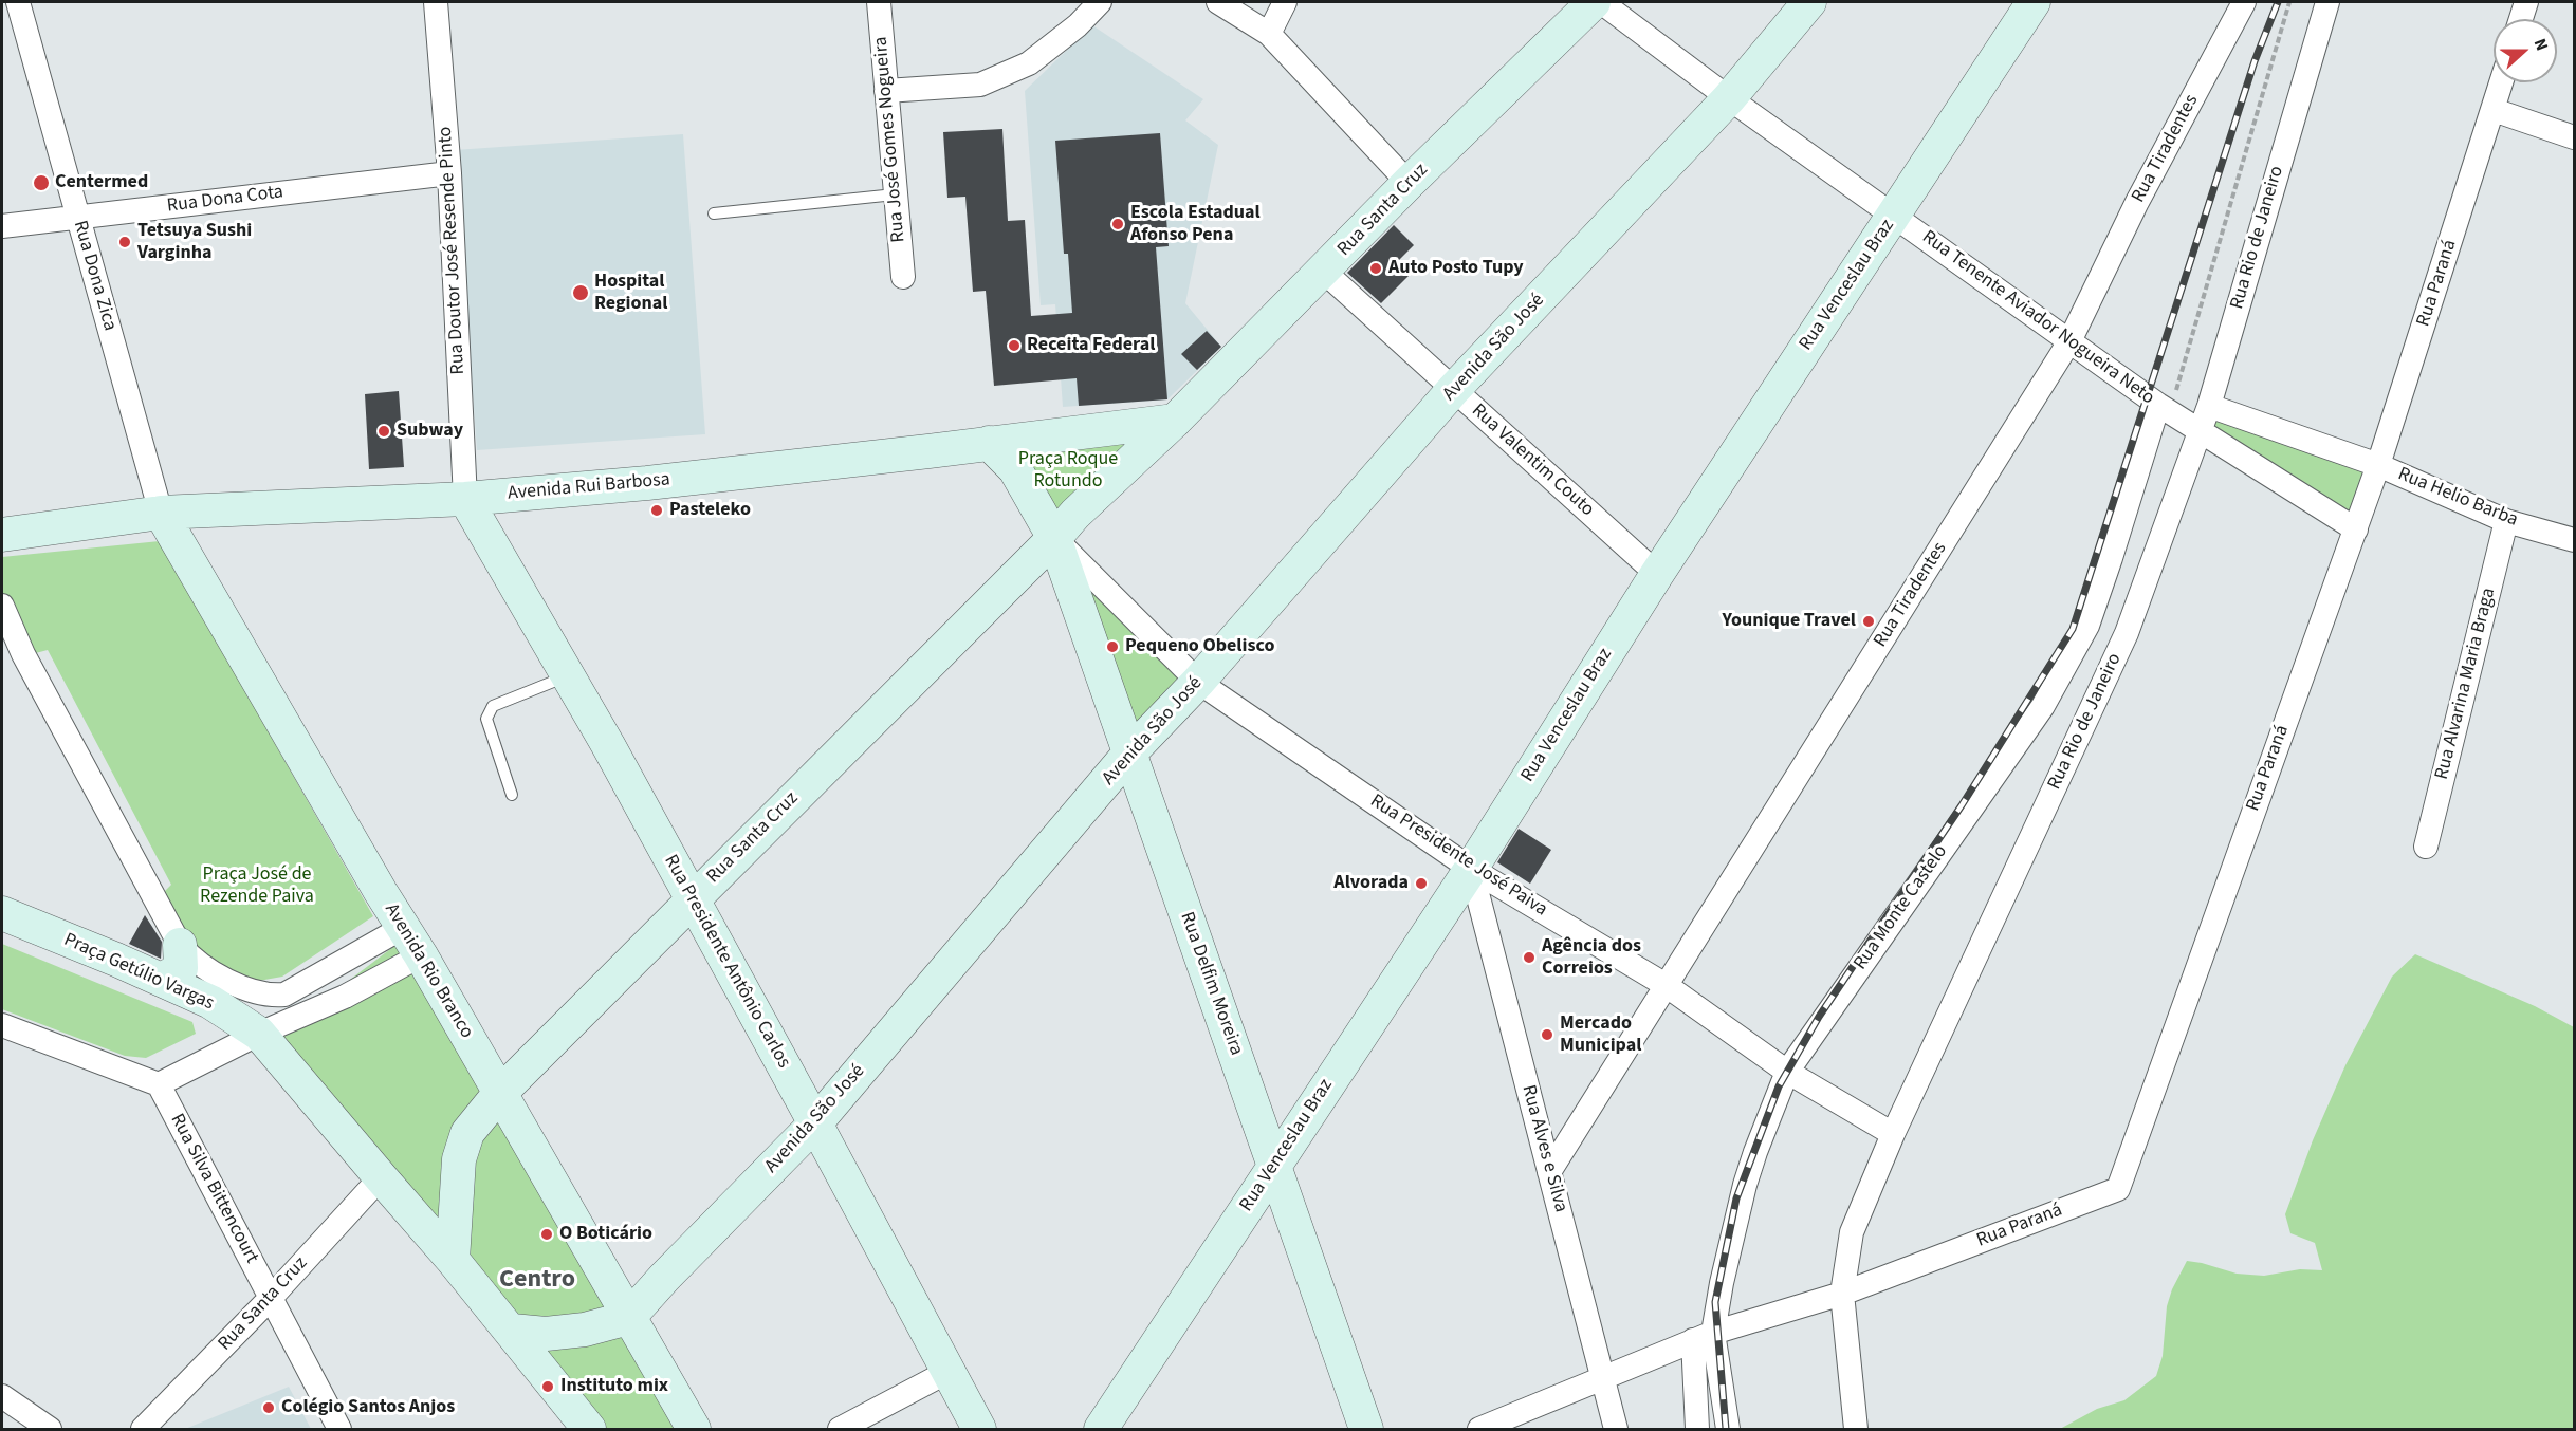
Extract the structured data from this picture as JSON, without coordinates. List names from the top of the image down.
{
  "streets": {
    "main road": [
      "Rua Santa Cruz",
      "Rua Venceslau Braz",
      "Avenida São José",
      "Avenida Rui Barbosa",
      "Rua Presidente Antônio Carlos",
      "Avenida Rio Branco",
      "Praça Getúlio Vargas",
      "Rua Delfim Moreira"
    ],
    "street": [
      "Rua José Gomes Nogueira",
      "Rua Tiradentes",
      "Rua Dona Cota",
      "Rua Rio de Janeiro",
      "Rua Doutor José Resende Pinto",
      "Rua Dona Zica",
      "Rua Paraná",
      "Rua Tenente Aviador Nogueira Neto",
      "Rua Valentim Couto",
      "Rua Helio Barba",
      "Rua Alvarina Maria Braga",
      "Rua Presidente José Paiva",
      "Rua Monte Castelo",
      "Rua Alves e Silva",
      "Rua Silva Bittencourt"
    ]
  },
  "crossings": [
    ["Rua Tiradentes", "Rua Tenente Aviador Nogueira Neto"],
    ["Rua Tiradentes", "Rua Presidente José Paiva"],
    ["Rua Tiradentes", "Rua Alves e Silva"],
    ["Rua Dona Cota", "Rua Doutor José Resende Pinto"],
    ["Rua Dona Cota", "Rua Dona Zica"],
    ["Rua Santa Cruz", "Rua Valentim Couto"],
    ["Rua Santa Cruz", "Avenida Rui Barbosa"],
    ["Rua Santa Cruz", "Rua Presidente José Paiva"],
    ["Rua Santa Cruz", "Rua Presidente Antônio Carlos"],
    ["Rua Santa Cruz", "Avenida Rio Branco"],
    ["Rua Santa Cruz", "Rua Delfim Moreira"],
    ["Rua Santa Cruz", "Rua Silva Bittencourt"],
    ["Rua Rio de Janeiro", "Rua Paraná"],
    ["Rua Rio de Janeiro", "Rua Tenente Aviador Nogueira Neto"],
    ["Rua Rio de Janeiro", "Rua Helio Barba"],
    ["Rua Rio de Janeiro", "Rua Presidente José Paiva"],
    ["Rua Doutor José Resende Pinto", "Avenida Rui Barbosa"],
    ["Rua Doutor José Resende Pinto", "Rua Presidente Antônio Carlos"],
    ["Rua Dona Zica", "Avenida Rui Barbosa"],
    ["Rua Dona Zica", "Avenida Rio Branco"],
    ["Rua Paraná", "Rua Tenente Aviador Nogueira Neto"],
    ["Rua Paraná", "Rua Helio Barba"],
    ["Rua Paraná", "Rua Monte Castelo"],
    ["Rua Paraná", "Rua Alves e Silva"],
    ["Rua Venceslau Braz", "Rua Tenente Aviador Nogueira Neto"],
    ["Rua Venceslau Braz", "Rua Valentim Couto"],
    ["Rua Venceslau Braz", "Rua Presidente José Paiva"],
    ["Rua Venceslau Braz", "Rua Delfim Moreira"],
    ["Rua Venceslau Braz", "Rua Alves e Silva"],
    ["Rua Tenente Aviador Nogueira Neto", "Avenida São José"],
    ["Rua Tenente Aviador Nogueira Neto", "Rua Monte Castelo"],
    ["Avenida São José", "Rua Valentim Couto"],
    ["Avenida São José", "Rua Presidente José Paiva"],
    ["Avenida São José", "Rua Presidente Antônio Carlos"],
    ["Avenida São José", "Avenida Rio Branco"],
    ["Avenida São José", "Rua Delfim Moreira"],
    ["Avenida Rui Barbosa", "Rua Presidente Antônio Carlos"],
    ["Avenida Rui Barbosa", "Avenida Rio Branco"],
    ["Rua Helio Barba", "Rua Alvarina Maria Braga"],
    ["Rua Presidente José Paiva", "Rua Monte Castelo"],
    ["Rua Presidente José Paiva", "Rua Delfim Moreira"],
    ["Rua Presidente José Paiva", "Rua Alves e Silva"]
  ],
  "districts": ["Centro"],
  "parks": ["Praça Roque Rotundo", "Praça José de Rezende Paiva"],
  "places": [
    "Centermed",
    "Escola Estadual Afonso Pena",
    "Tetsuya Sushi Varginha",
    "Auto Posto Tupy",
    "Hospital Regional",
    "Receita Federal",
    "Subway",
    "Pasteleko",
    "Younique Travel",
    "Pequeno Obelisco",
    "Alvorada",
    "Agência dos Correios",
    "Mercado Municipal",
    "O Boticário",
    "Instituto mix",
    "Colégio Santos Anjos"
  ],
  "north": "right"
}
